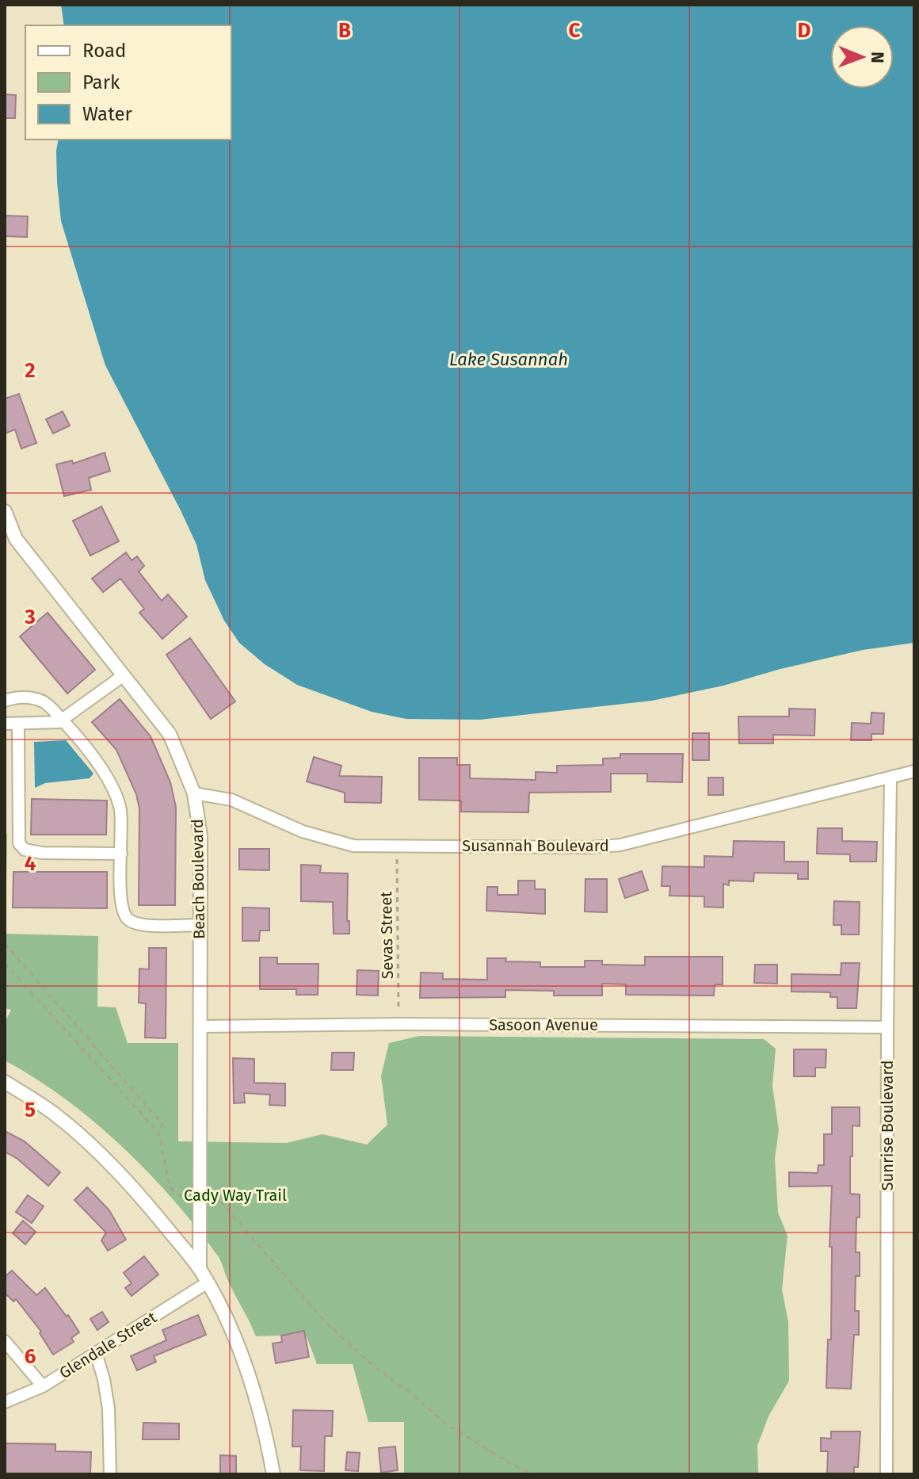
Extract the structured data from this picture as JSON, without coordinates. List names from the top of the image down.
{
  "streets": {
    "street": [
      "Susannah Boulevard",
      "Beach Boulevard",
      "Sasoon Avenue",
      "Sunrise Boulevard",
      "Glendale Street"
    ],
    "path": ["Sevas Street"]
  },
  "crossings": [
    ["Susannah Boulevard", "Beach Boulevard"],
    ["Susannah Boulevard", "Sevas Street"],
    ["Susannah Boulevard", "Sunrise Boulevard"],
    ["Beach Boulevard", "Sasoon Avenue"],
    ["Sevas Street", "Sasoon Avenue"],
    ["Sasoon Avenue", "Sunrise Boulevard"]
  ],
  "water": ["Lake Susannah"],
  "parks": ["Cady Way Trail"],
  "legend": ["Road", "Park", "Water"],
  "north": "right",
  "grid": {
    "columns": ["B", "C", "D"],
    "rows": [
      "2",
      "3",
      "4",
      "5",
      "6"
    ]
  }
}
